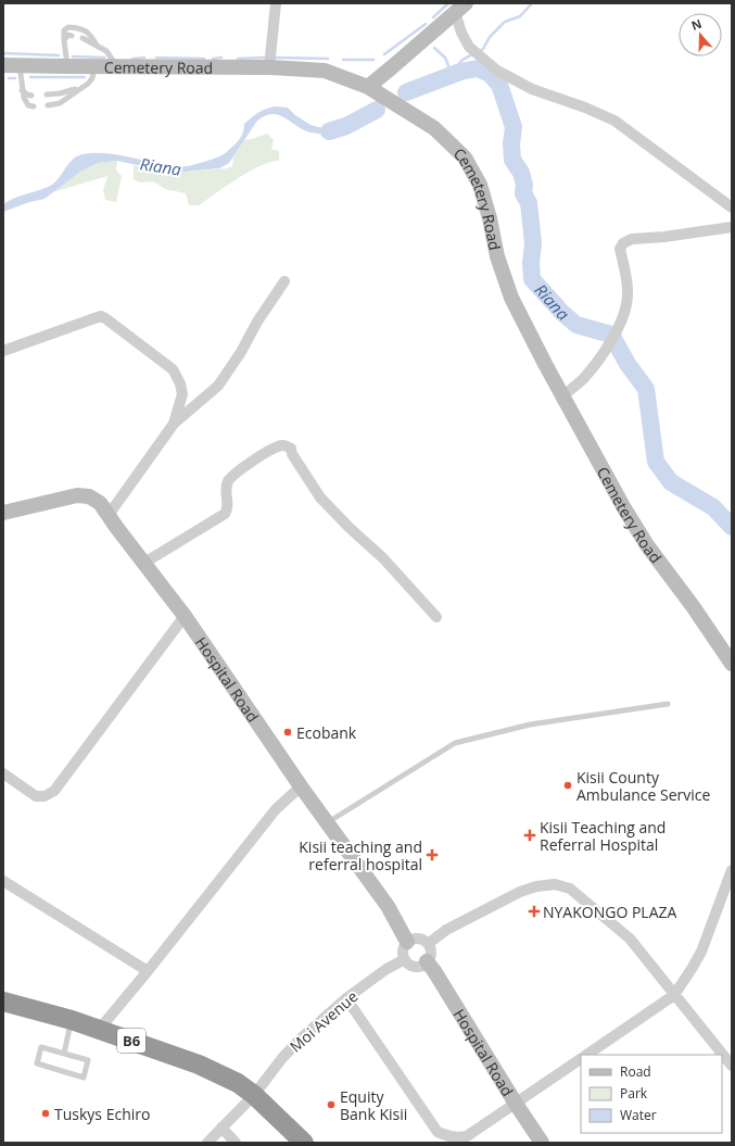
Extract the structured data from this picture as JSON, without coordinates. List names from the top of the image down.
{
  "streets": {
    "highway": ["B6"],
    "street": ["Cemetery Road", "Hospital Road", "Moi Avenue"]
  },
  "crossings": [
    ["Hospital Road", "Moi Avenue"],
    ["Moi Avenue", "B6"]
  ],
  "water": ["Riana"],
  "places": {
    "other": [
      "Ecobank",
      "Kisii County Ambulance Service",
      "Equity Bank Kisii",
      "Tuskys Echiro"
    ],
    "health": ["Kisii Teaching and Referral Hospital", "Kisii teaching and referral hospital", "NYAKONGO PLAZA"]
  },
  "legend": ["Road", "Park", "Water"],
  "north": "top"
}
